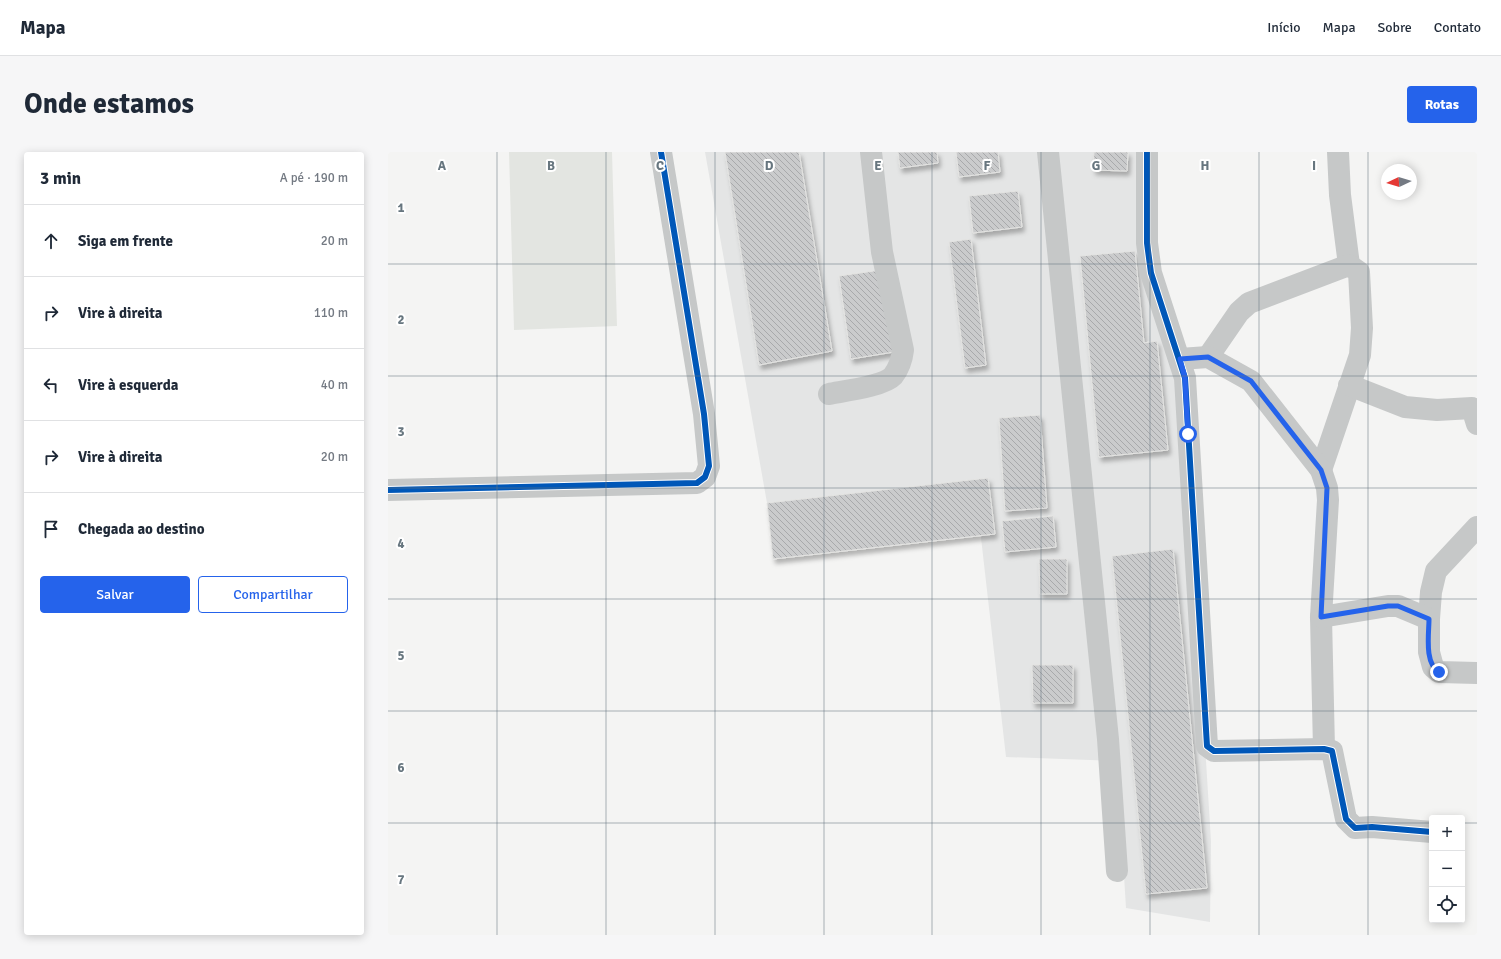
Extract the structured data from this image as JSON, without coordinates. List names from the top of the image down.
{
  "north": "left",
  "page": {
    "header": "Mapa",
    "nav": [
      "Início",
      "Mapa",
      "Sobre",
      "Contato"
    ],
    "buttons": [
      "Rotas",
      ["Salvar", "Compartilhar"]
    ],
    "title": "Onde estamos",
    "heading": ["3 min", "A pé · 190 m"],
    "list": [
      ["Siga em frente", "20 m"],
      ["Vire à direita", "110 m"],
      ["Vire à esquerda", "40 m"],
      ["Vire à direita", "20 m"],
      "Chegada ao destino"
    ],
    "map_buttons": ["+", "−"]
  },
  "grid": {
    "columns": [
      "A",
      "B",
      "C",
      "D",
      "E",
      "F",
      "G",
      "H",
      "I"
    ],
    "rows": [
      "1",
      "2",
      "3",
      "4",
      "5",
      "6",
      "7"
    ]
  }
}
